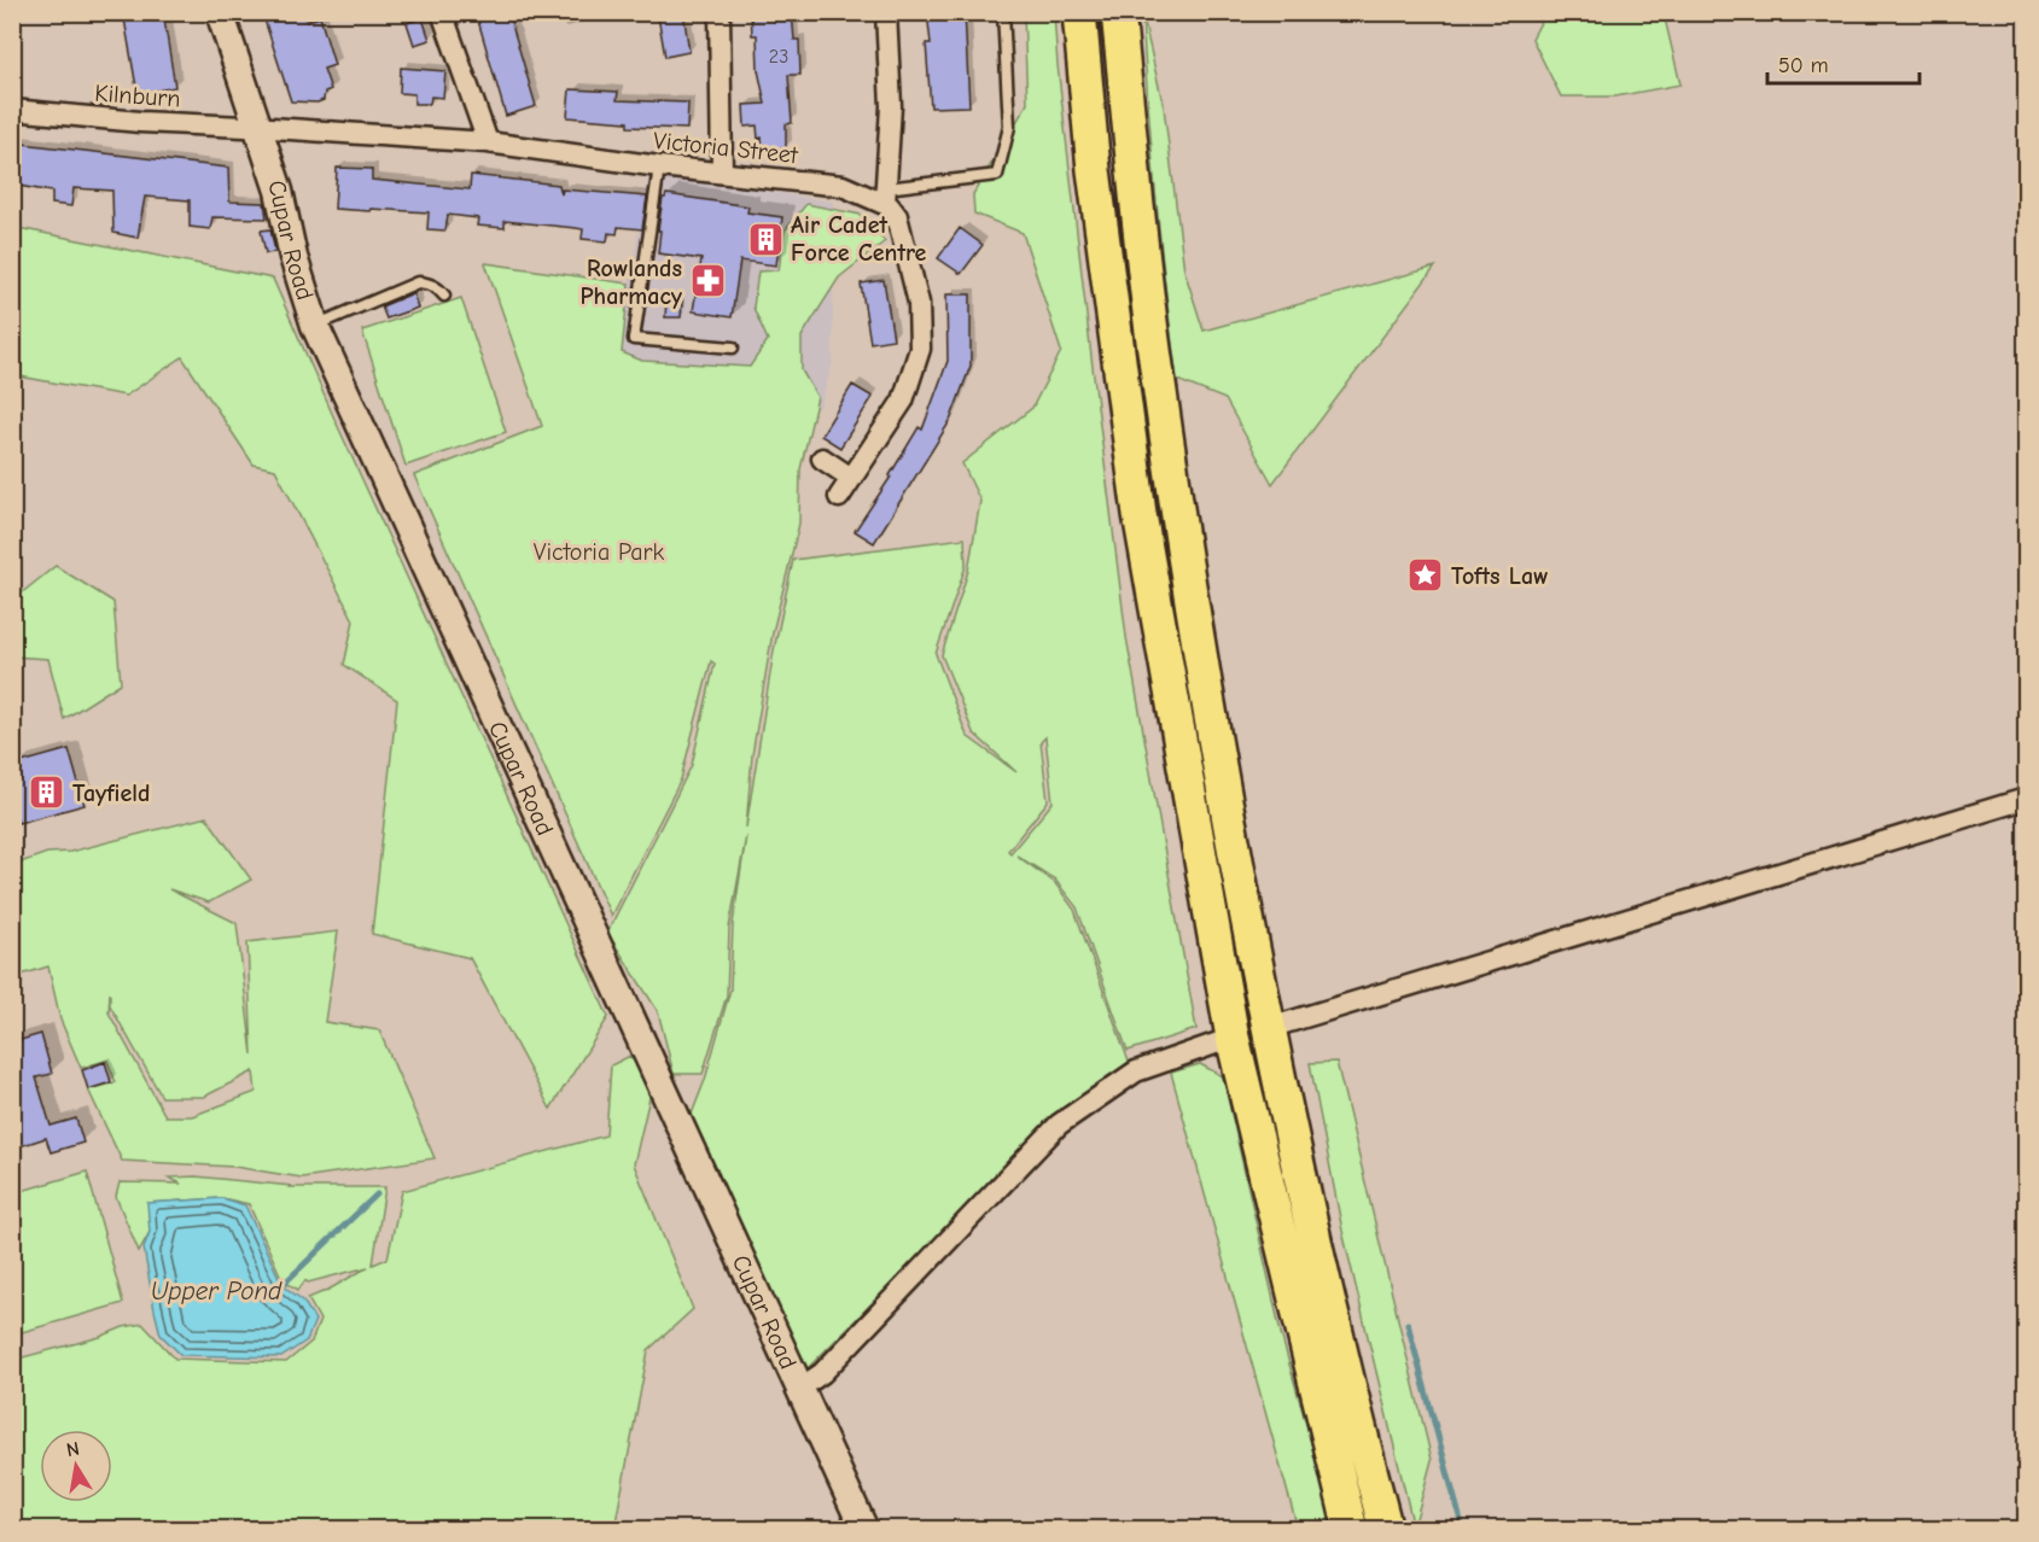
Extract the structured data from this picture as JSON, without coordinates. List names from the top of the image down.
{
  "streets": {
    "main road": ["Cupar Road"],
    "street": ["Kilnburn", "Victoria Street"]
  },
  "crossings": [
    ["Kilnburn", "Victoria Street"],
    ["Kilnburn", "Cupar Road"],
    ["Victoria Street", "Cupar Road"]
  ],
  "water": ["Upper Pond"],
  "parks": ["Victoria Park"],
  "places": {
    "building": ["Air Cadet Force Centre", "Tayfield"],
    "pharmacy": ["Rowlands Pharmacy"],
    "place": ["Tofts Law"]
  },
  "house_numbers": ["23"],
  "scale_bar": "50 m",
  "north": "top"
}
